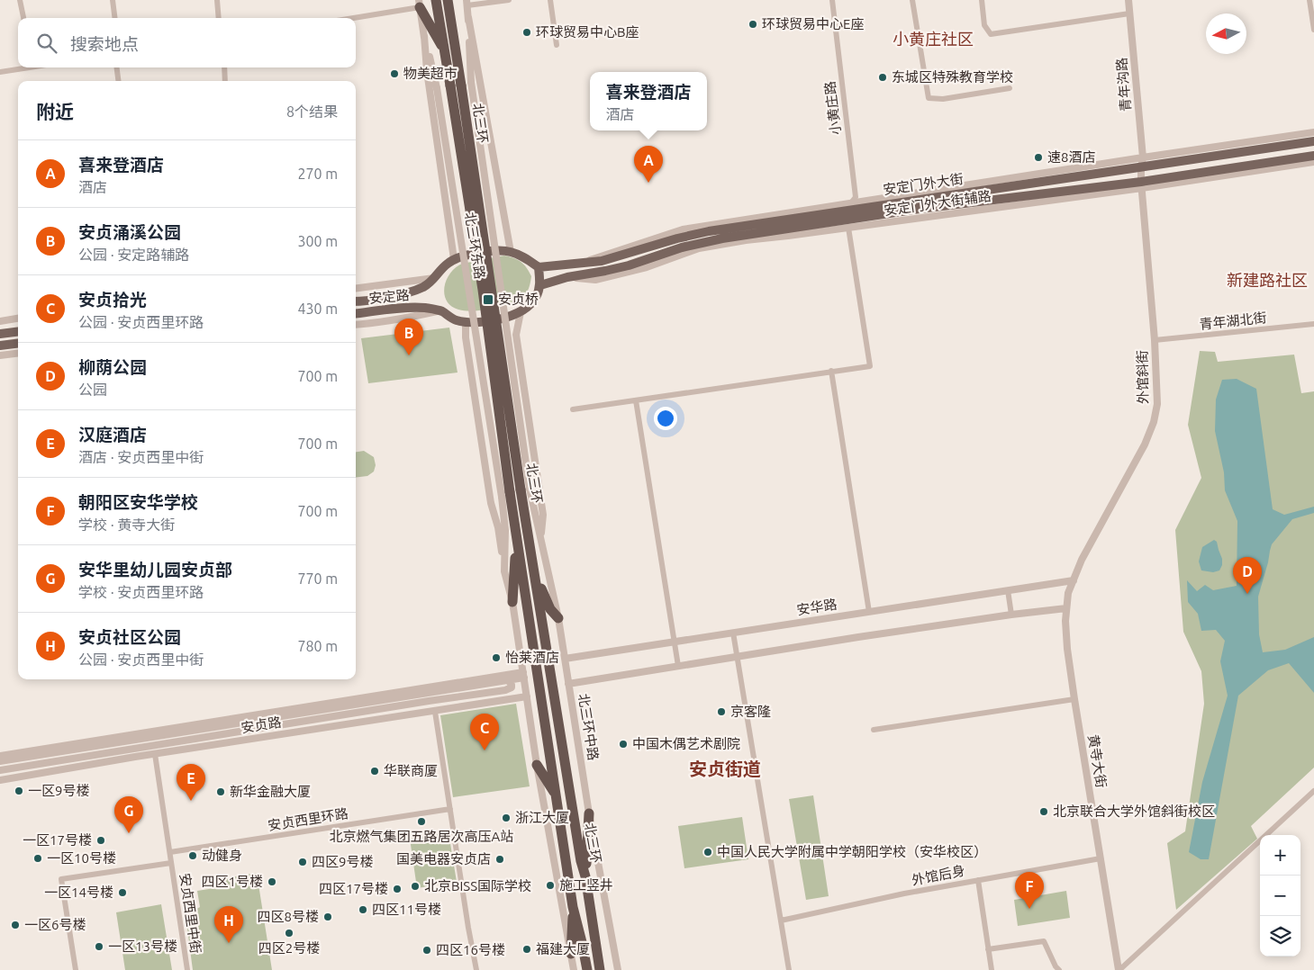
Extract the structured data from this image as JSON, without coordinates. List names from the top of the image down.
{
  "streets": {
    "highway": ["北三环"],
    "main road": ["安定门外大街", "安定路"],
    "street": [
      "青年沟路",
      "小黄庄路",
      "安定门外大街辅路",
      "北三环东路",
      "青年湖北街",
      "外馆斜街",
      "安华路",
      "安贞路",
      "北三环中路",
      "黄寺大街",
      "安贞西里环路",
      "外馆后身",
      "安贞西里中街"
    ]
  },
  "crossings": [
    ["青年沟路", "安定门外大街"],
    ["青年沟路", "安定门外大街辅路"],
    ["青年沟路", "外馆斜街"],
    ["小黄庄路", "安定门外大街"],
    ["小黄庄路", "安定门外大街辅路"],
    ["北三环", "北三环东路"],
    ["北三环", "北三环中路"],
    ["安定门外大街", "安定门外大街辅路"],
    ["安定门外大街", "外馆斜街"],
    ["青年湖北街", "外馆斜街"],
    ["外馆斜街", "安华路"],
    ["外馆斜街", "黄寺大街"],
    ["安华路", "北三环中路"],
    ["安贞路", "安贞西里中街"],
    ["黄寺大街", "外馆后身"],
    ["安贞西里环路", "安贞西里中街"]
  ],
  "districts": ["小黄庄社区", "新建路社区", "安贞街道"],
  "places": {
    "other": [
      "环球贸易中心E座",
      "环球贸易中心B座",
      "物美超市",
      "东城区特殊教育学校",
      "速8酒店",
      "怡莱酒店",
      "京客隆",
      "中国木偶艺术剧院",
      "华联商厦",
      "一区9号楼",
      "新华金融大厦",
      "北京联合大学外馆斜街校区",
      "浙江大厦",
      "北京燃气集团五路居次高压A站",
      "一区17号楼",
      "中国人民大学附属中学朝阳学校（安华校区）",
      "动健身",
      "一区10号楼",
      "国美电器安贞店",
      "四区9号楼",
      "四区1号楼",
      "施工竖井",
      "北京BISS国际学校",
      "四区17号楼",
      "一区14号楼",
      "四区11号楼",
      "四区8号楼",
      "一区6号楼",
      "四区2号楼",
      "一区13号楼",
      "福建大厦",
      "四区16号楼"
    ],
    "transit": ["安贞桥"]
  },
  "north": "left",
  "page": {
    "search": "搜索地点",
    "popup": ["喜来登酒店", "酒店"],
    "heading": ["附近", "8个结果"],
    "list": [
      {
        "mark": "A",
        "name": "喜来登酒店",
        "note": "酒店",
        "value": "270 m"
      },
      {
        "mark": "B",
        "name": "安贞涌溪公园",
        "note": "公园 · 安定路辅路",
        "value": "300 m"
      },
      {
        "mark": "C",
        "name": "安贞拾光",
        "note": "公园 · 安贞西里环路",
        "value": "430 m"
      },
      {
        "mark": "D",
        "name": "柳荫公园",
        "note": "公园",
        "value": "700 m"
      },
      {
        "mark": "E",
        "name": "汉庭酒店",
        "note": "酒店 · 安贞西里中街",
        "value": "700 m"
      },
      {
        "mark": "F",
        "name": "朝阳区安华学校",
        "note": "学校 · 黄寺大街",
        "value": "700 m"
      },
      {
        "mark": "G",
        "name": "安华里幼儿园安贞部",
        "note": "学校 · 安贞西里环路",
        "value": "770 m"
      },
      {
        "mark": "H",
        "name": "安贞社区公园",
        "note": "公园 · 安贞西里中街",
        "value": "780 m"
      }
    ],
    "pins": [
      "A",
      "B",
      "D",
      "C",
      "E",
      "G",
      "F",
      "H"
    ],
    "map_buttons": ["+", "−"]
  }
}
